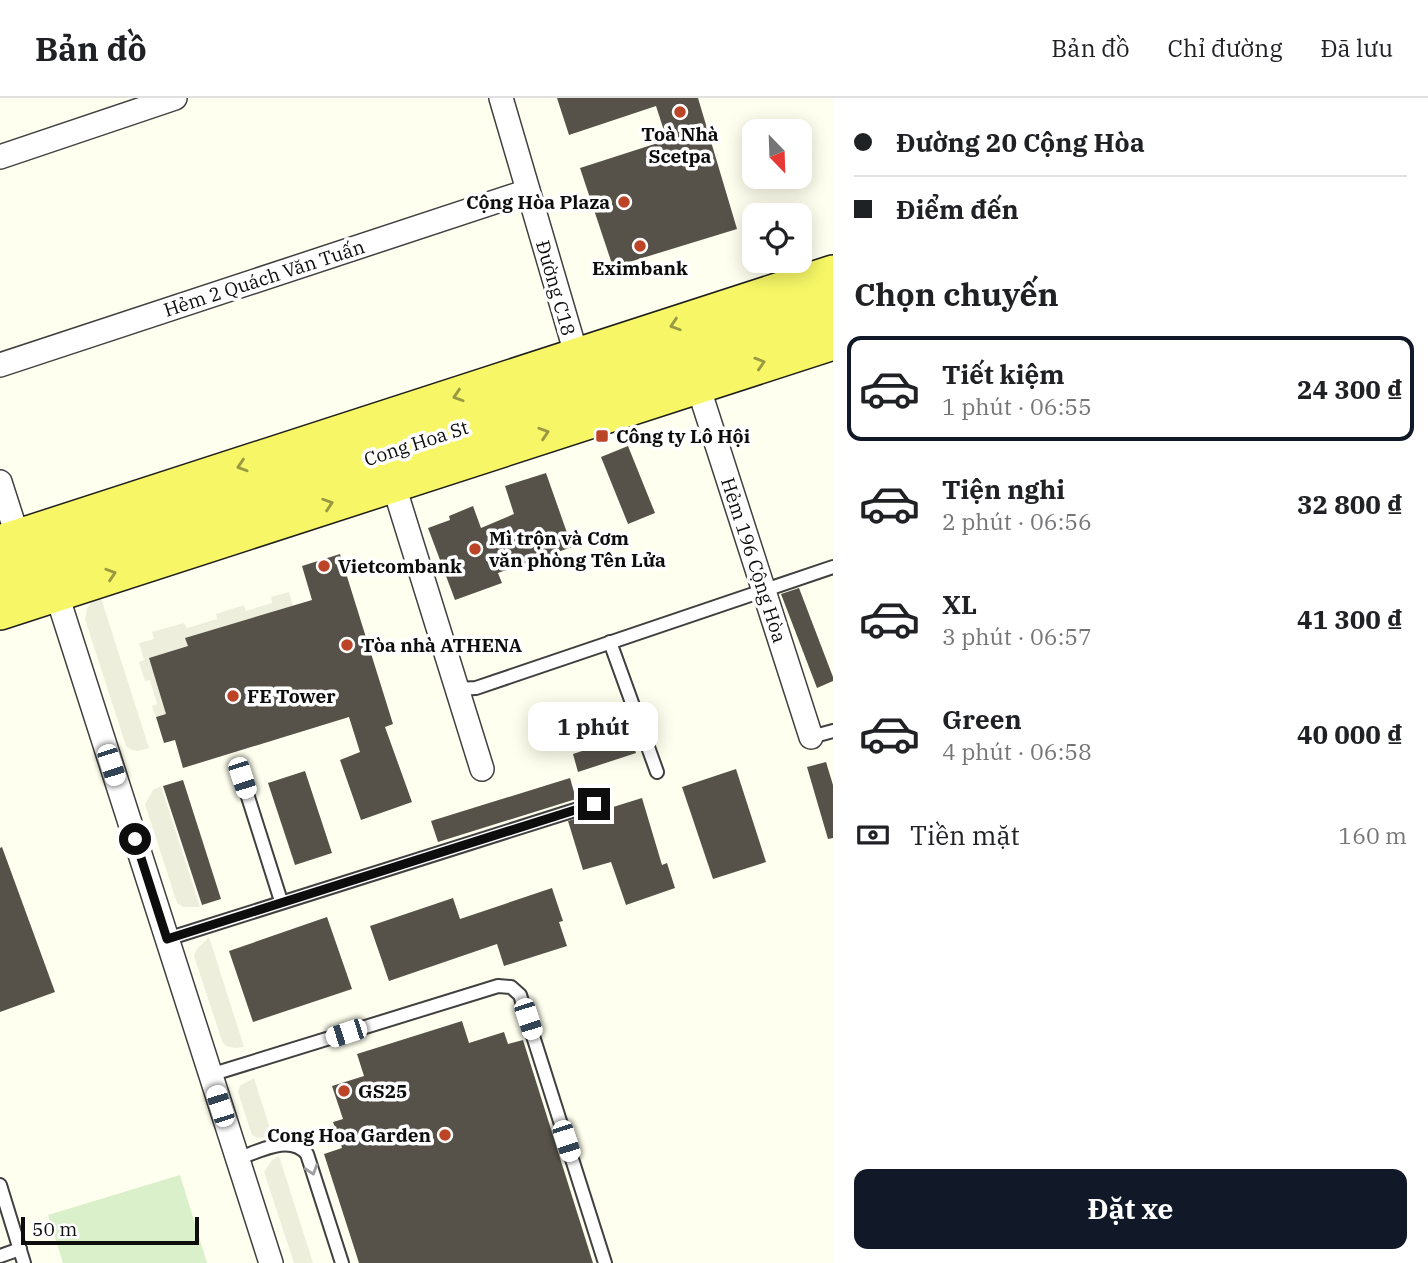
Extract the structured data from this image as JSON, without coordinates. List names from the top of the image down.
{
  "streets": {
    "main road": ["Cong Hoa St"],
    "street": ["Hẻm 2 Quách Văn Tuấn", "Đường C18", "Hẻm 196 Cộng Hòa"]
  },
  "crossings": [
    ["Hẻm 2 Quách Văn Tuấn", "Đường C18"],
    ["Đường C18", "Cong Hoa St"],
    ["Cong Hoa St", "Hẻm 196 Cộng Hòa"]
  ],
  "places": {
    "other": [
      "Toà Nhà Scetpa",
      "Cộng Hòa Plaza",
      "Eximbank",
      "Mì trộn và Cơm văn phòng Tên Lửa",
      "Vietcombank",
      "Tòa nhà ATHENA",
      "FE Tower",
      "GS25",
      "Cong Hoa Garden"
    ],
    "transit": ["Công ty Lô Hội"]
  },
  "scale_bar": "50 m",
  "north": "bottom right",
  "page": {
    "header": "Bản đồ",
    "nav": ["Bản đồ", "Chỉ đường", "Đã lưu"],
    "banner": ["Đường 20 Cộng Hòa", "Điểm đến"],
    "heading": "Chọn chuyến",
    "list": [
      {
        "name": "Tiết kiệm",
        "note": "1 phút · 06:55",
        "value": "24 300 ₫"
      },
      {
        "name": "Tiện nghi",
        "note": "2 phút · 06:56",
        "value": "32 800 ₫"
      },
      {
        "name": "XL",
        "note": "3 phút · 06:57",
        "value": "41 300 ₫"
      },
      {
        "name": "Green",
        "note": "4 phút · 06:58",
        "value": "40 000 ₫"
      }
    ],
    "bubble": "1 phút",
    "pay": ["Tiền mặt", "160 m"],
    "buttons": "Đặt xe",
    "scale": "50 m"
  }
}
